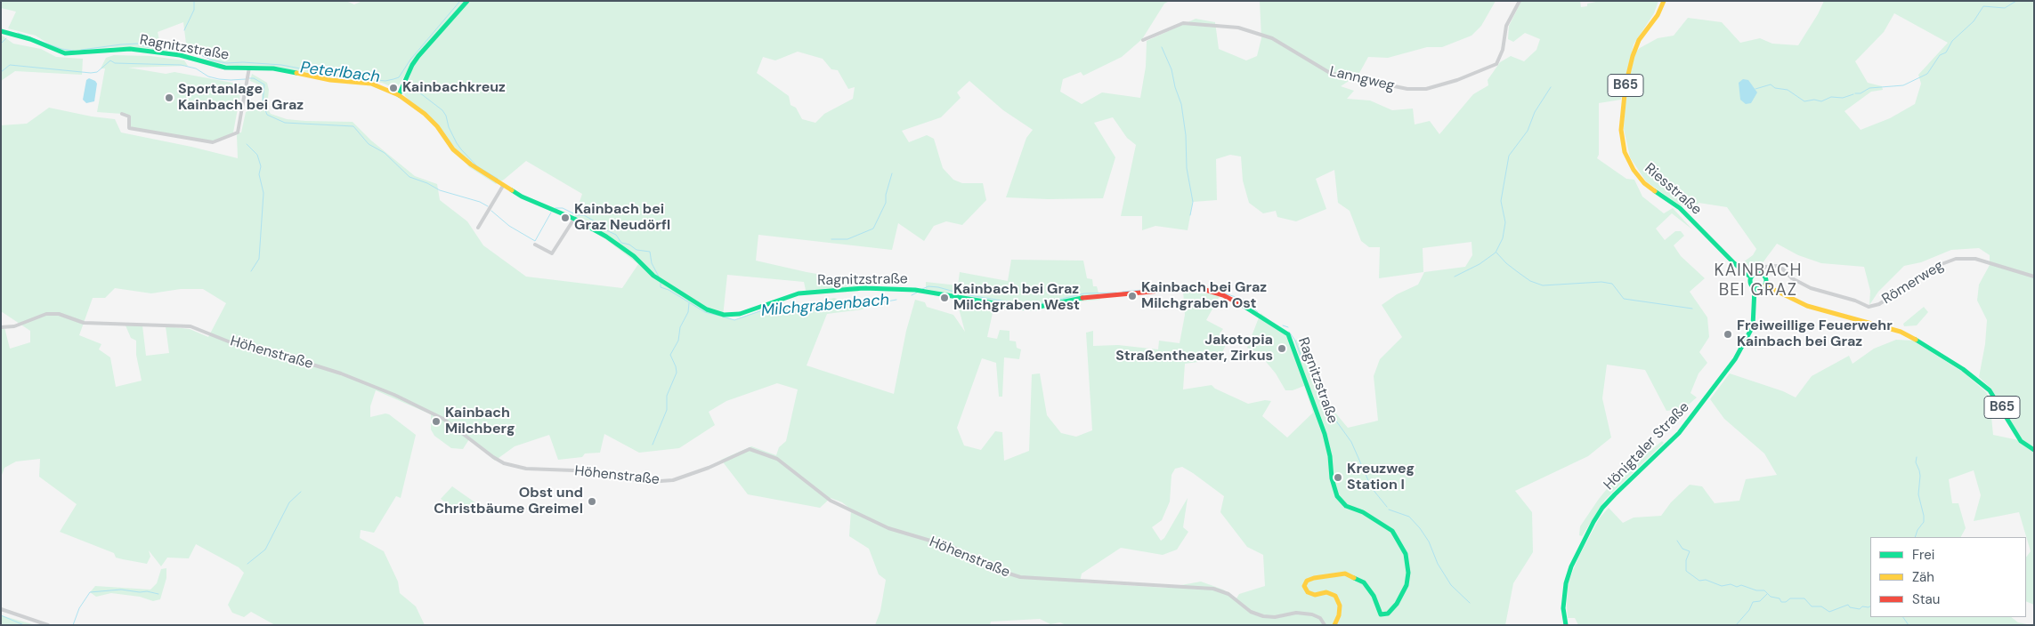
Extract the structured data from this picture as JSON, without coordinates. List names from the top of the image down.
{
  "streets": {
    "main road": [
      "Ragnitzstraße",
      "B65",
      "Riesstraße",
      "Hönigtaler Straße"
    ],
    "street": ["Lanngweg", "Römerweg", "Höhenstraße"]
  },
  "crossings": [
    ["B65", "Riesstraße"],
    ["B65", "Römerweg"],
    ["B65", "Hönigtaler Straße"],
    ["Riesstraße", "Römerweg"],
    ["Riesstraße", "Hönigtaler Straße"],
    ["Römerweg", "Hönigtaler Straße"]
  ],
  "districts": ["KAINBACH BEI GRAZ"],
  "water": ["Peterlbach", "Milchgrabenbach"],
  "places": [
    "Kainbachkreuz",
    "Sportanlage Kainbach bei Graz",
    "Kainbach bei Graz Neudörfl",
    "Kainbach bei Graz Milchgraben Ost",
    "Kainbach bei Graz Milchgraben West",
    "Freiweillige Feuerwehr Kainbach bei Graz",
    "Jakotopia Straßentheater, Zirkus",
    "Kainbach Milchberg",
    "Kreuzweg Station I",
    "Obst und Christbäume Greimel"
  ],
  "legend": ["Frei", "Zäh", "Stau"]
}
